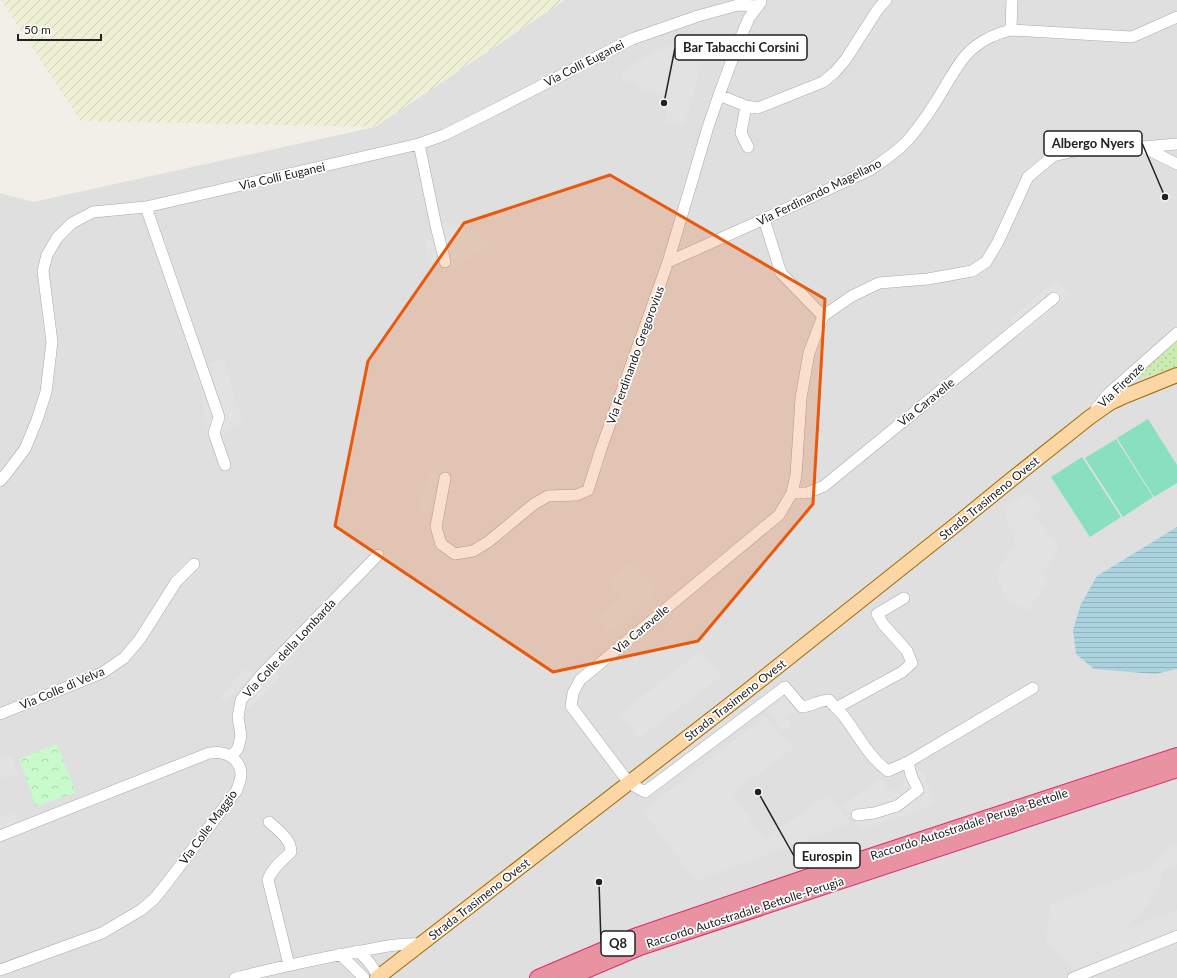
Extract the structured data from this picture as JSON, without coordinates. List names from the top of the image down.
{
  "streets": {
    "highway": ["Raccordo Autostradale Perugia-Bettolle", "Raccordo Autostradale Bettolle-Perugia"],
    "main road": ["Via Firenze", "Strada Trasimeno Ovest"],
    "street": [
      "Via Colli Euganei",
      "Via Ferdinando Magellano",
      "Via Ferdinando Gregorovius",
      "Via Caravelle",
      "Via Colle della Lombarda",
      "Via Colle di Velva",
      "Via Colle Maggio"
    ]
  },
  "crossings": [
    ["Via Colli Euganei", "Via Ferdinando Gregorovius"],
    ["Via Ferdinando Magellano", "Via Ferdinando Gregorovius"],
    ["Via Firenze", "Strada Trasimeno Ovest"],
    ["Via Caravelle", "Strada Trasimeno Ovest"],
    ["Via Colle della Lombarda", "Via Colle Maggio"]
  ],
  "places": [
    "Bar Tabacchi Corsini",
    "Albergo Nyers",
    "Eurospin",
    "Q8"
  ],
  "scale_bar": "50 m"
}
